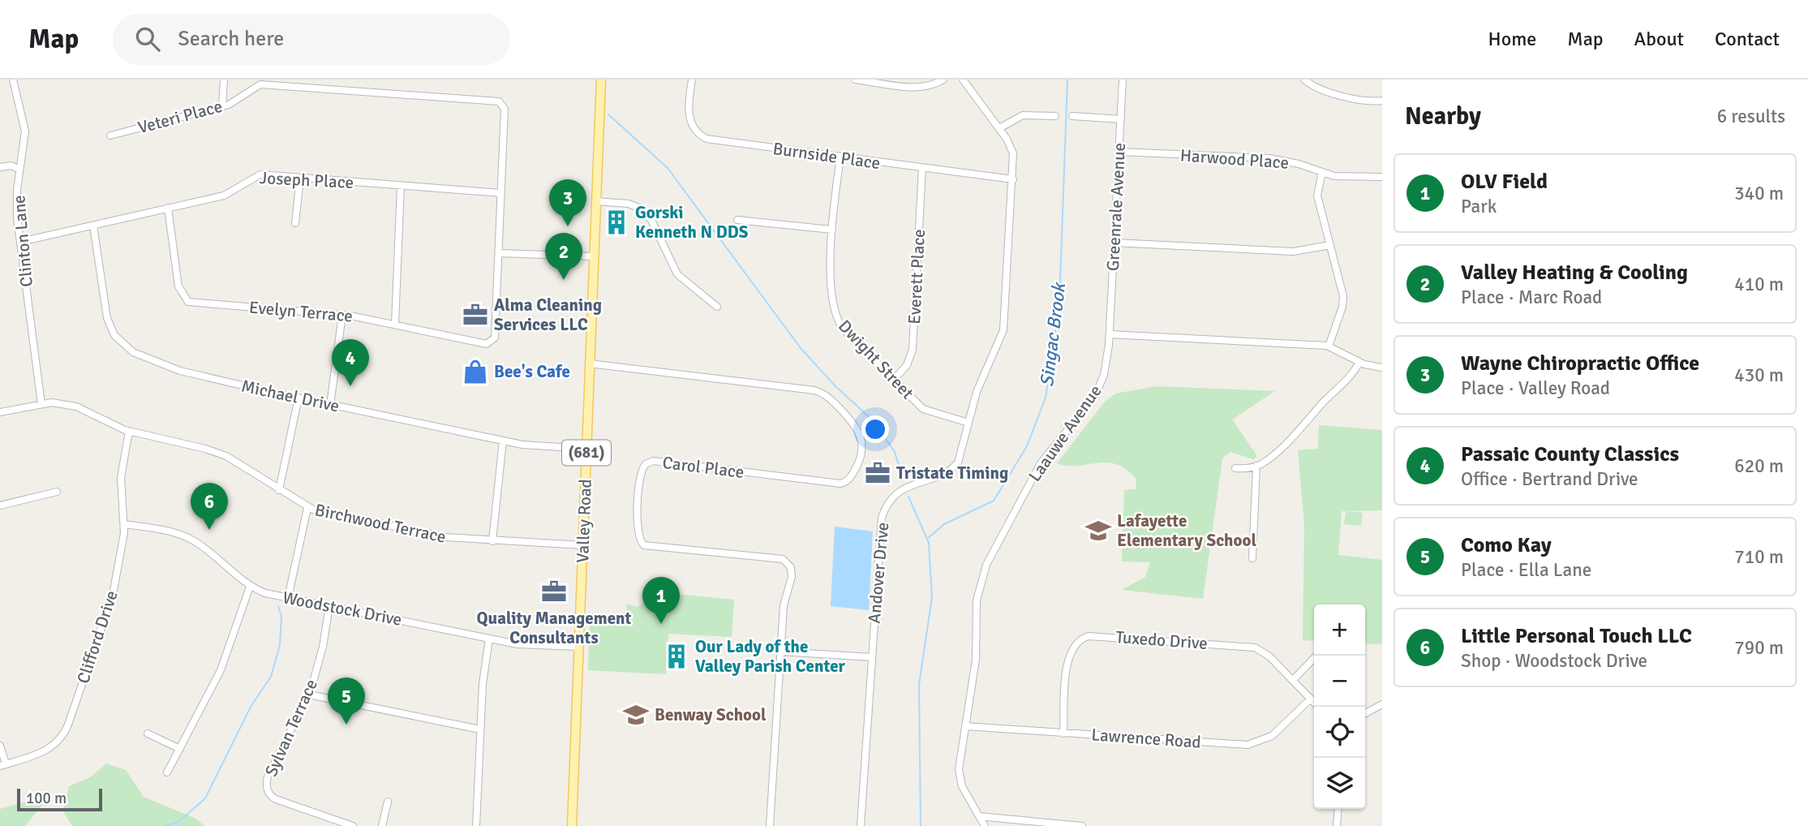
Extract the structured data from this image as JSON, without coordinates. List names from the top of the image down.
{
  "streets": {
    "main road": ["(681)", "Valley Road"],
    "street": [
      "Veteri Place",
      "Burnside Place",
      "Harwood Place",
      "Joseph Place",
      "Greenrale Avenue",
      "Clinton Lane",
      "Everett Place",
      "Evelyn Terrace",
      "Dwight Street",
      "Michael Drive",
      "Laauwe Avenue",
      "Carol Place",
      "Birchwood Terrace",
      "Andover Drive",
      "Woodstock Drive",
      "Clifford Drive",
      "Tuxedo Drive",
      "Sylvan Terrace",
      "Lawrence Road"
    ]
  },
  "crossings": [
    ["Veteri Place", "Joseph Place"],
    ["Burnside Place", "Everett Place"],
    ["Burnside Place", "Dwight Street"],
    ["Burnside Place", "Andover Drive"],
    ["Harwood Place", "Greenrale Avenue"],
    ["Joseph Place", "Clinton Lane"],
    ["Joseph Place", "Evelyn Terrace"],
    ["Joseph Place", "Michael Drive"],
    ["Greenrale Avenue", "Laauwe Avenue"],
    ["Clinton Lane", "Birchwood Terrace"],
    ["Everett Place", "Dwight Street"],
    ["Dwight Street", "Andover Drive"],
    ["Michael Drive", "Valley Road"],
    ["Laauwe Avenue", "Lawrence Road"],
    ["Carol Place", "Valley Road"],
    ["Valley Road", "Birchwood Terrace"],
    ["Valley Road", "Woodstock Drive"],
    ["Birchwood Terrace", "Clifford Drive"],
    ["Woodstock Drive", "Clifford Drive"],
    ["Woodstock Drive", "Sylvan Terrace"],
    ["Tuxedo Drive", "Lawrence Road"]
  ],
  "water": ["Singac Brook"],
  "places": {
    "building": ["Gorski Kenneth N DDS", "Our Lady of the Valley Parish Center"],
    "office": ["Alma Cleaning Services LLC", "Tristate Timing", "Quality Management Consultants"],
    "shop": ["Bee's Cafe"],
    "school or university": ["Lafayette Elementary School", "Benway School"]
  },
  "scale_bar": "100 m",
  "page": {
    "header": "Map",
    "search": "Search here",
    "nav": [
      "Home",
      "Map",
      "About",
      "Contact"
    ],
    "heading": ["Nearby", "6 results"],
    "list": [
      {
        "mark": "1",
        "name": "OLV Field",
        "note": "Park",
        "value": "340 m"
      },
      {
        "mark": "2",
        "name": "Valley Heating & Cooling",
        "note": "Place · Marc Road",
        "value": "410 m"
      },
      {
        "mark": "3",
        "name": "Wayne Chiropractic Office",
        "note": "Place · Valley Road",
        "value": "430 m"
      },
      {
        "mark": "4",
        "name": "Passaic County Classics",
        "note": "Office · Bertrand Drive",
        "value": "620 m"
      },
      {
        "mark": "5",
        "name": "Como Kay",
        "note": "Place · Ella Lane",
        "value": "710 m"
      },
      {
        "mark": "6",
        "name": "Little Personal Touch LLC",
        "note": "Shop · Woodstock Drive",
        "value": "790 m"
      }
    ],
    "pins": [
      "3",
      "2",
      "4",
      "6",
      "1",
      "5"
    ],
    "map_buttons": ["+", "−"],
    "scale": "100 m"
  }
}
